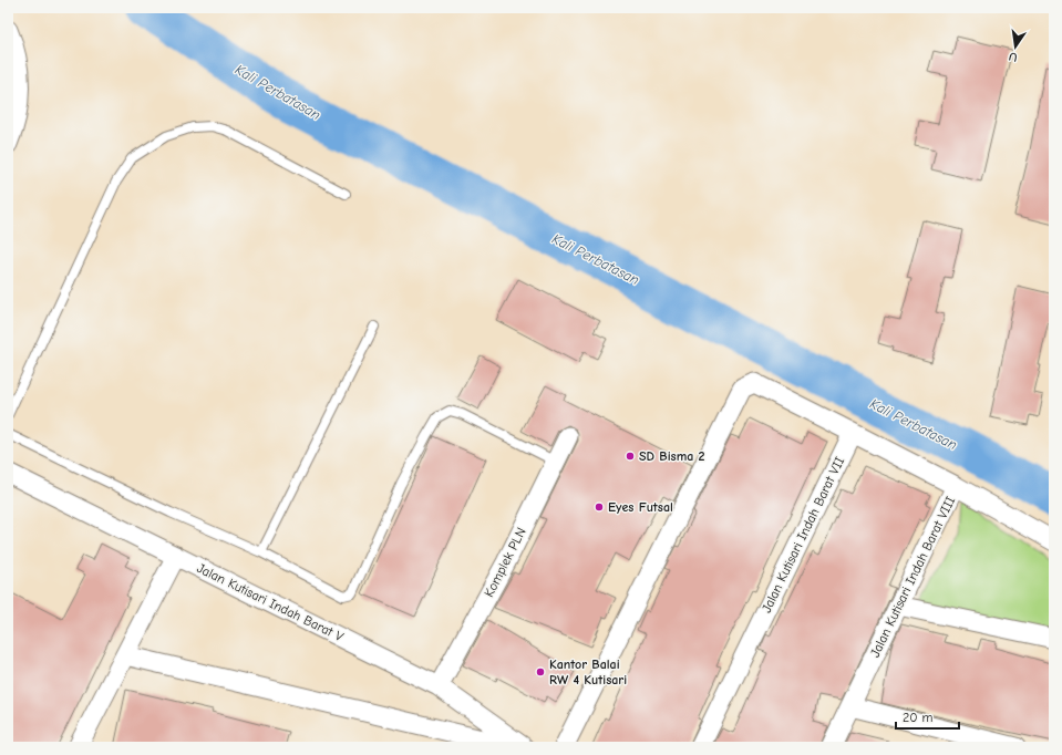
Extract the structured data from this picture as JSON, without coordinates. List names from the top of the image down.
{
  "streets": {
    "street": [
      "Jalan Kutisari Indah Barat VII",
      "Komplek PLN",
      "Jalan Kutisari Indah Barat VIII",
      "Jalan Kutisari Indah Barat V"
    ]
  },
  "crossings": [
    ["Jalan Kutisari Indah Barat VII", "Jalan Kutisari Indah Barat VIII"],
    ["Komplek PLN", "Jalan Kutisari Indah Barat V"]
  ],
  "water": ["Kali Perbatasan"],
  "places": ["SD Bisma 2", "Eyes Futsal", "Kantor Balai RW 4 Kutisari"],
  "scale_bar": "20 m",
  "north": "bottom"
}
